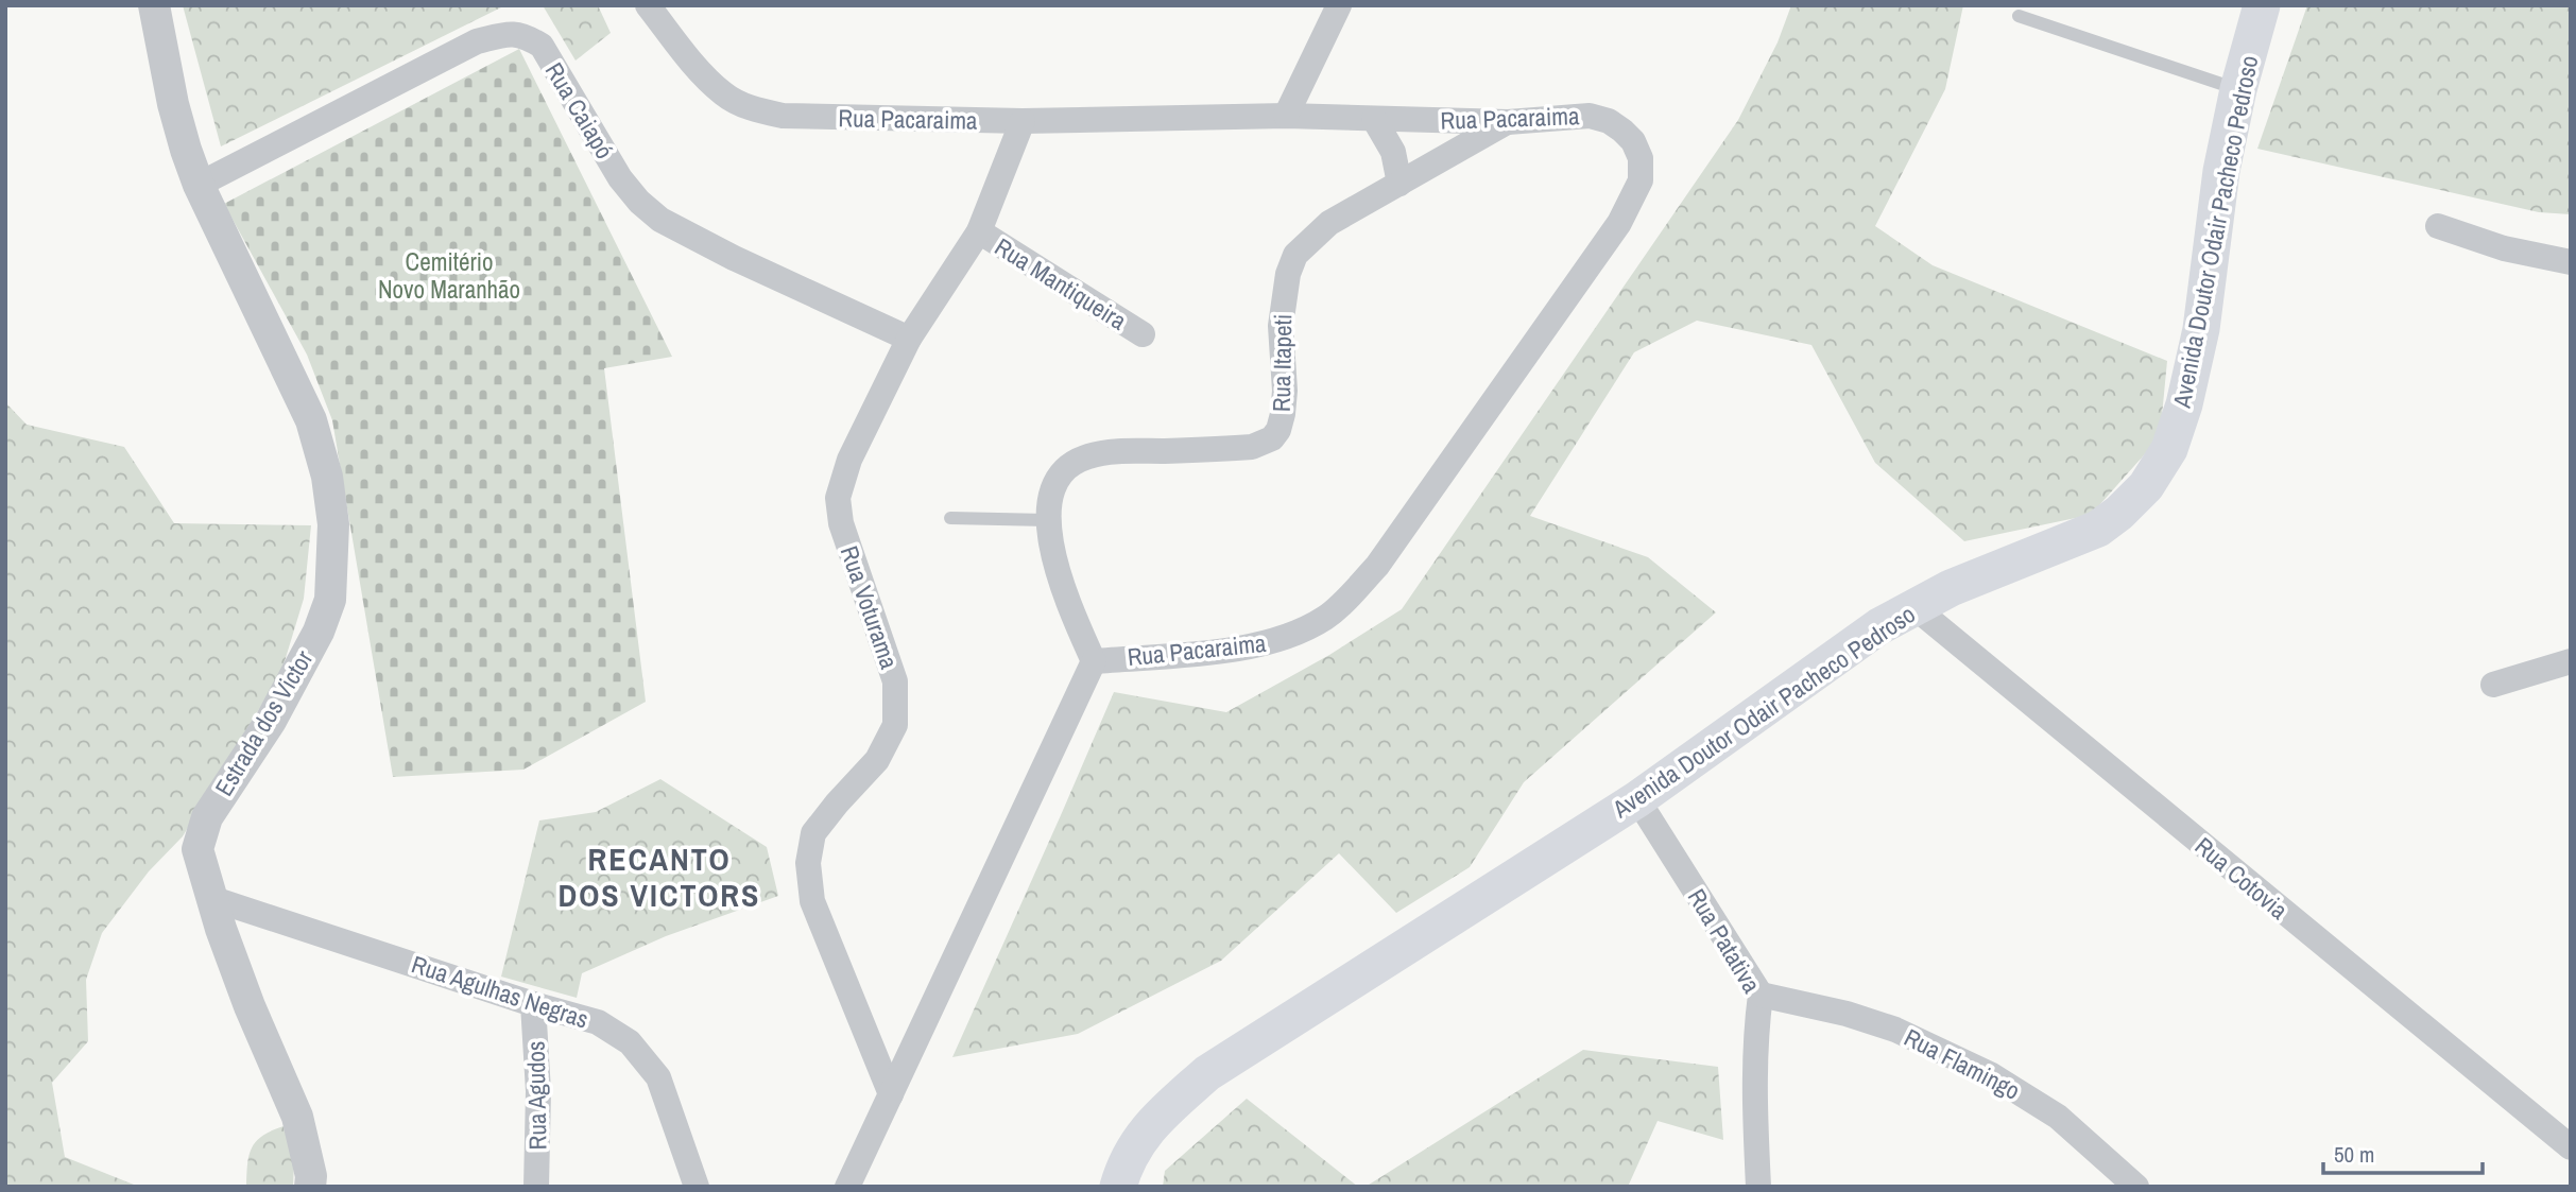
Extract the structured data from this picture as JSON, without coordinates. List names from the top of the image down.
{
  "streets": {
    "main road": ["Avenida Doutor Odair Pacheco Pedroso"],
    "street": [
      "Rua Caiapó",
      "Rua Pacaraima",
      "Rua Mantiqueira",
      "Rua Itapeti",
      "Rua Voturama",
      "Estrada dos Victor",
      "Rua Cotovia",
      "Rua Patativa",
      "Rua Agulhas Negras",
      "Rua Flamingo",
      "Rua Agudos"
    ]
  },
  "crossings": [
    ["Rua Caiapó", "Rua Voturama"],
    ["Rua Caiapó", "Estrada dos Victor"],
    ["Rua Pacaraima", "Rua Itapeti"],
    ["Rua Pacaraima", "Rua Voturama"],
    ["Avenida Doutor Odair Pacheco Pedroso", "Rua Cotovia"],
    ["Avenida Doutor Odair Pacheco Pedroso", "Rua Patativa"],
    ["Rua Mantiqueira", "Rua Voturama"],
    ["Estrada dos Victor", "Rua Agulhas Negras"],
    ["Rua Patativa", "Rua Flamingo"],
    ["Rua Agulhas Negras", "Rua Agudos"]
  ],
  "districts": ["RECANTO DOS VICTORS"],
  "parks": ["Cemitério Novo Maranhão"],
  "scale_bar": "50 m"
}
